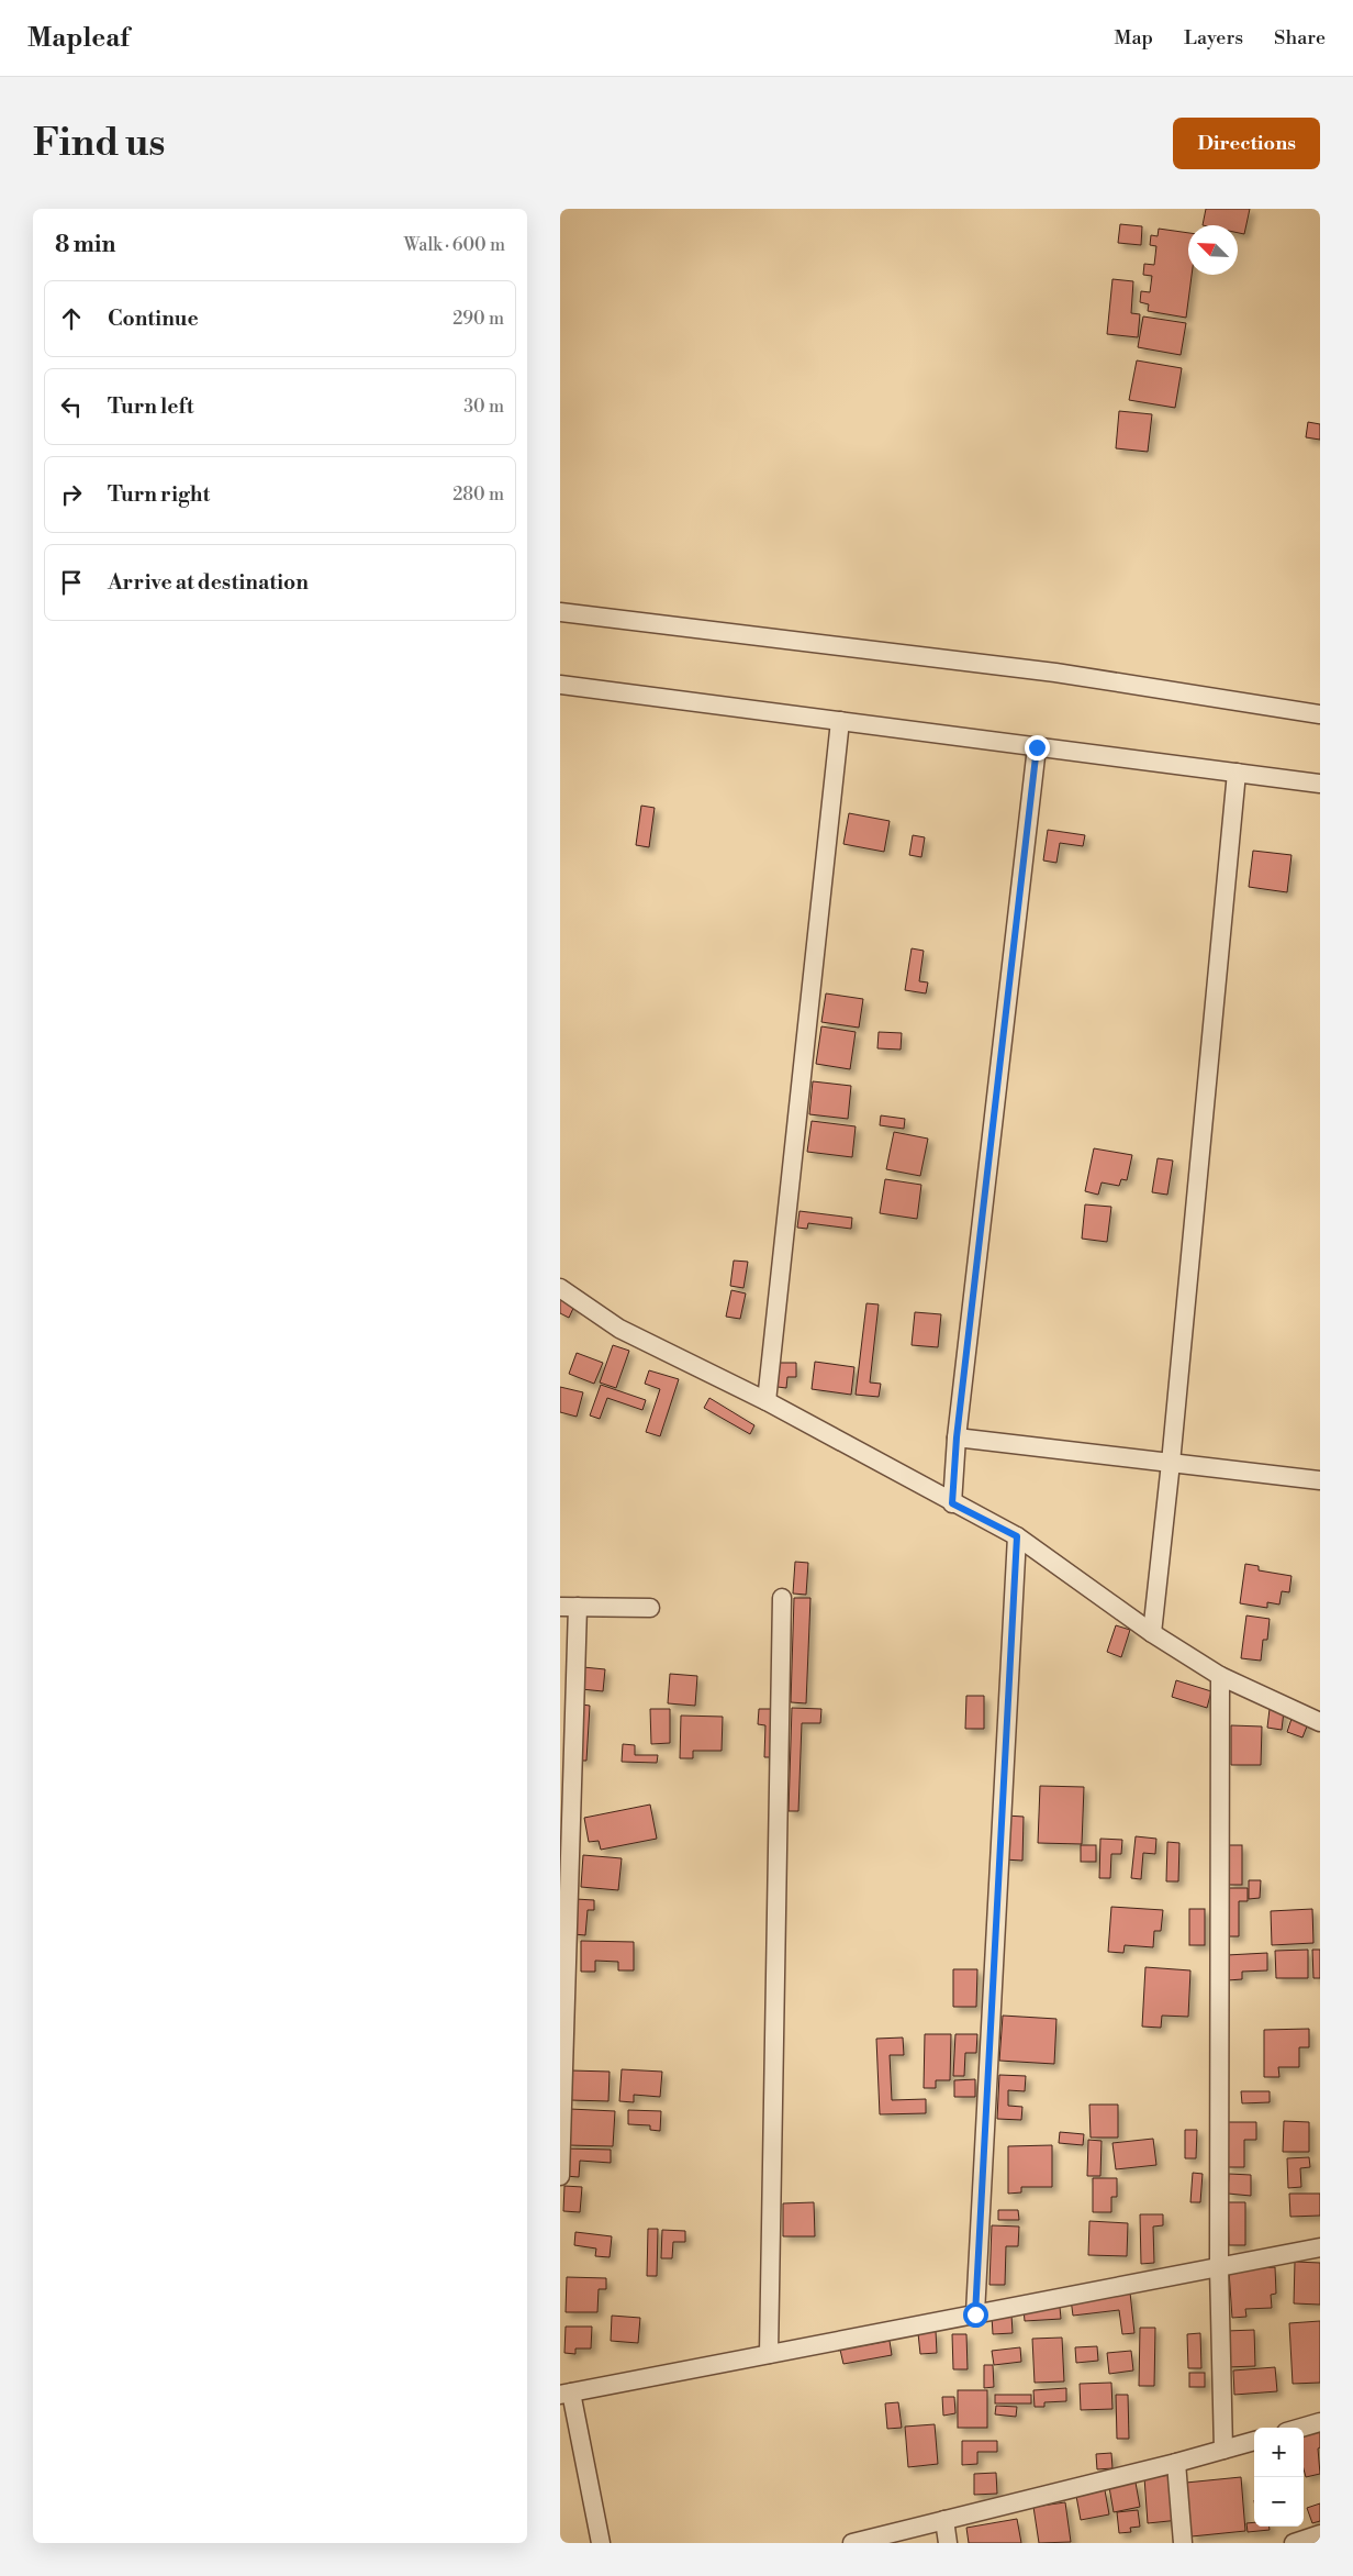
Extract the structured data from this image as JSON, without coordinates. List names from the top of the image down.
{
  "north": "top left",
  "page": {
    "header": "Mapleaf",
    "nav": ["Map", "Layers", "Share"],
    "buttons": "Directions",
    "title": "Find us",
    "heading": ["8 min", "Walk · 600 m"],
    "list": [
      ["Continue", "290 m"],
      ["Turn left", "30 m"],
      ["Turn right", "280 m"],
      "Arrive at destination"
    ],
    "map_buttons": ["+", "−"]
  }
}
